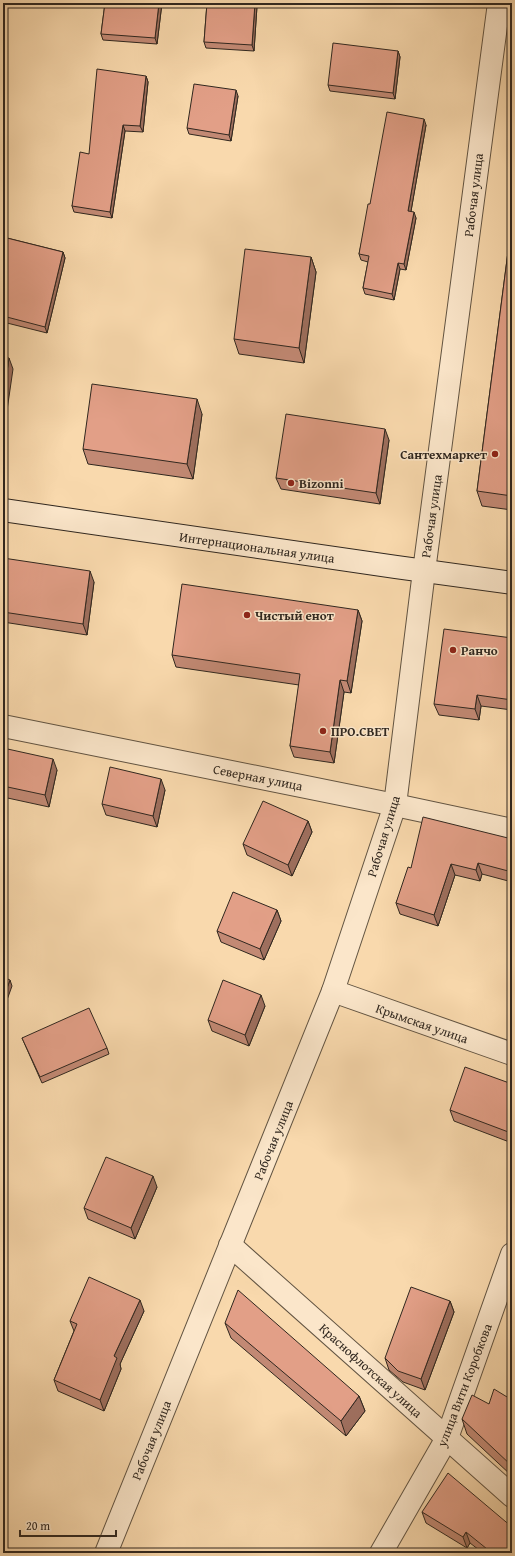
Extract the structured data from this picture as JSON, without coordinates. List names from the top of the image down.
{
  "streets": {
    "street": [
      "Рабочая улица",
      "Интернациональная улица",
      "Северная улица",
      "Крымская улица",
      "Краснофлотская улица",
      "улица Вити Коробкова"
    ]
  },
  "crossings": [
    ["Рабочая улица", "Интернациональная улица"],
    ["Рабочая улица", "Северная улица"],
    ["Рабочая улица", "Крымская улица"],
    ["Рабочая улица", "Краснофлотская улица"],
    ["Краснофлотская улица", "улица Вити Коробкова"]
  ],
  "places": [
    "Сантехмаркет",
    "Bizonni",
    "Чистый енот",
    "Ранчо",
    "ПРО.СВЕТ"
  ],
  "scale_bar": "20 m"
}
